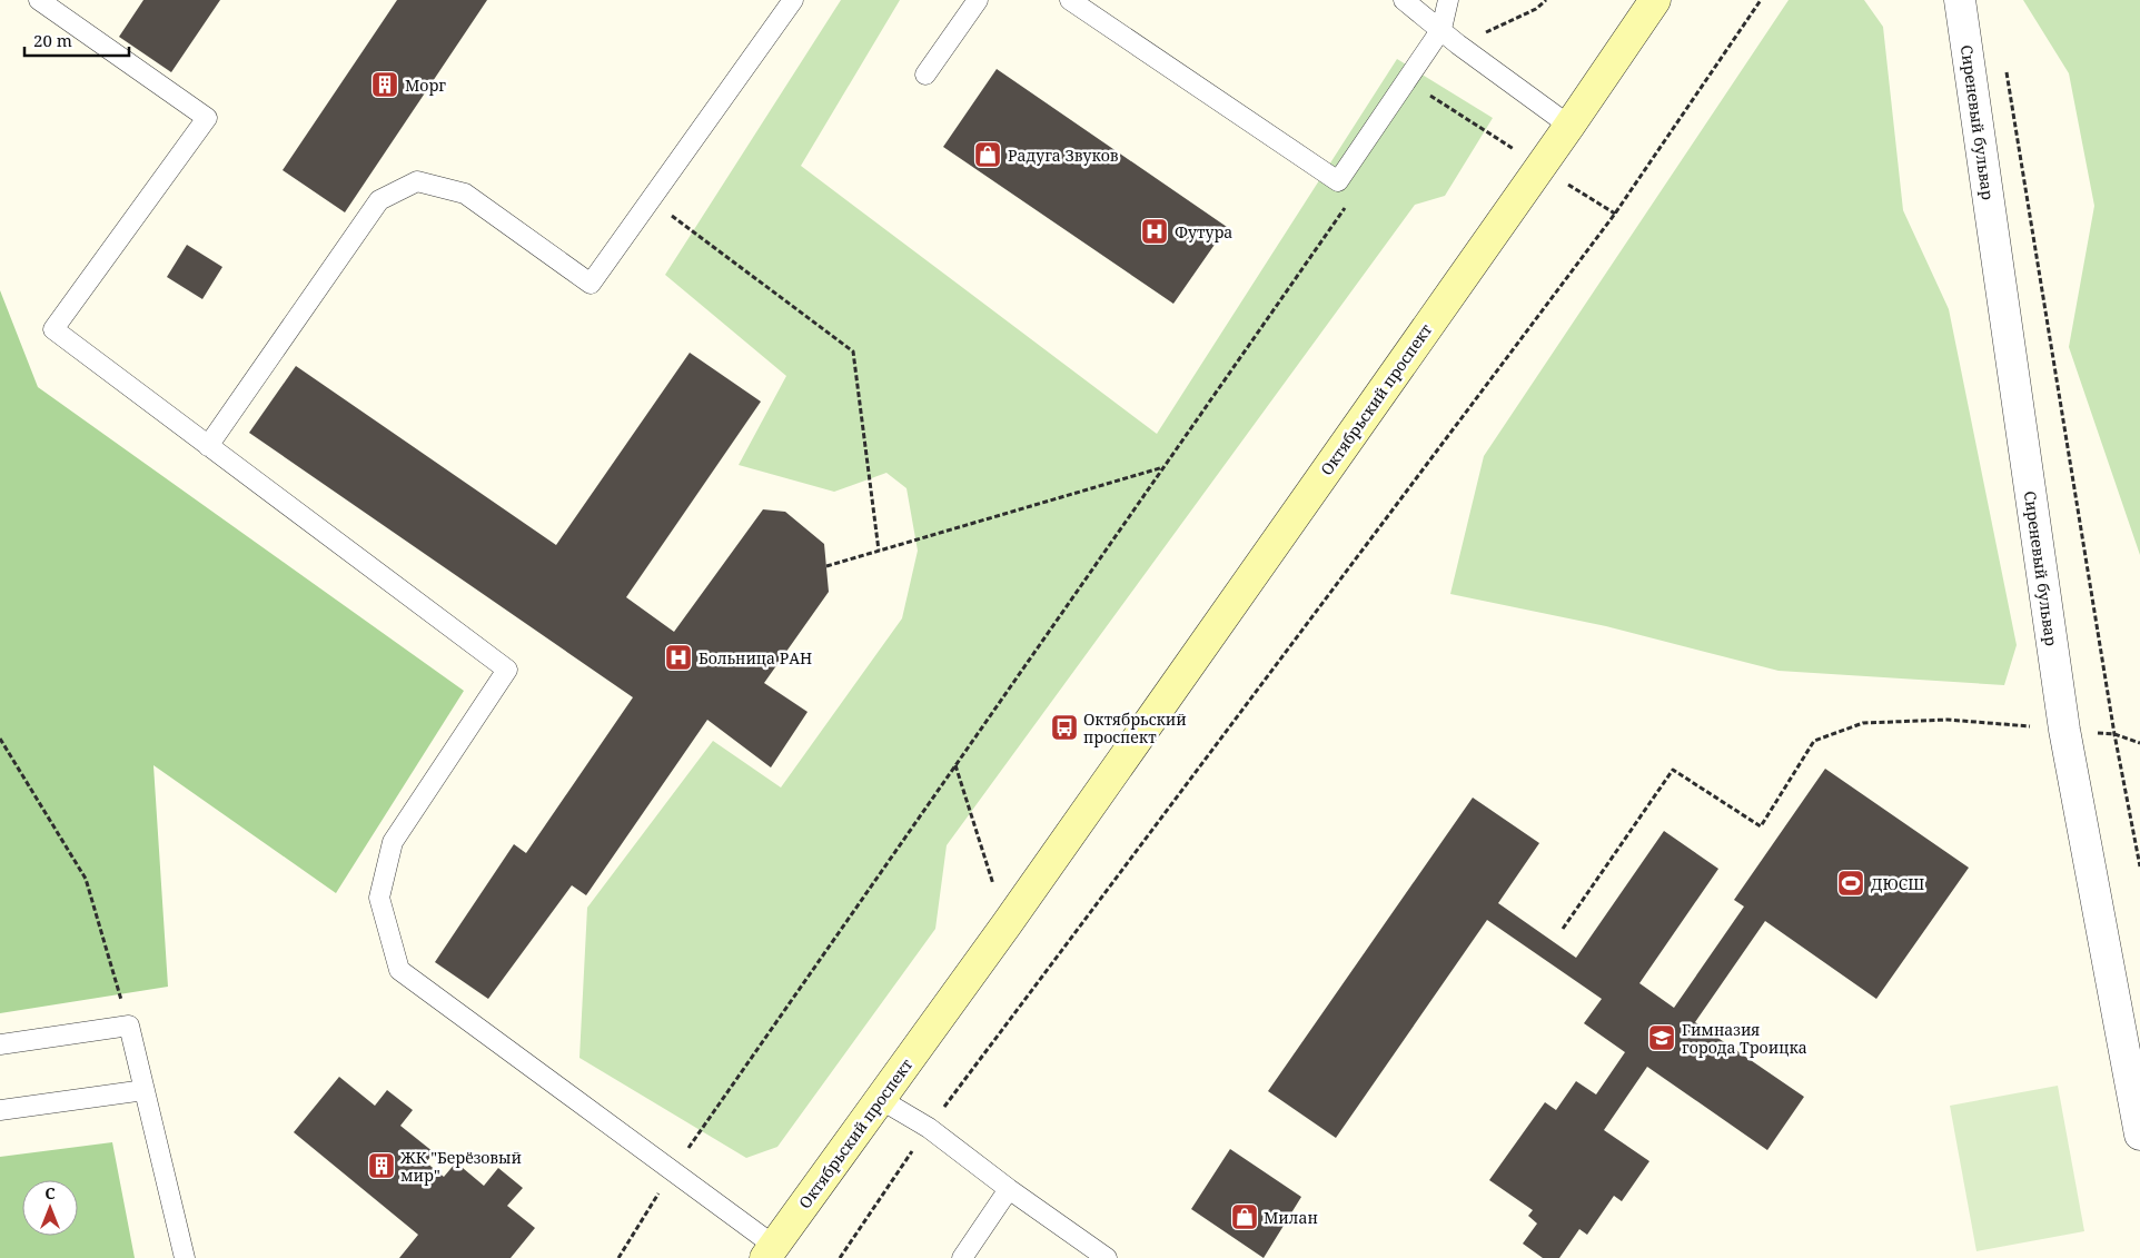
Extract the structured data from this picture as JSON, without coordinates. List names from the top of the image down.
{
  "streets": {
    "main road": ["Октябрьский проспект"],
    "street": ["Сиреневый бульвар"]
  },
  "places": {
    "building": ["Морг", "ЖК \"Берёзовый мир\""],
    "shop": ["Радуга Звуков", "Милан"],
    "hospital": ["Футура", "Больница РАН"],
    "bus stop": ["Октябрьский проспект"],
    "sports": ["ДЮСШ"],
    "school or university": ["Гимназия города Троицка"]
  },
  "scale_bar": "20 m",
  "north": "top"
}
